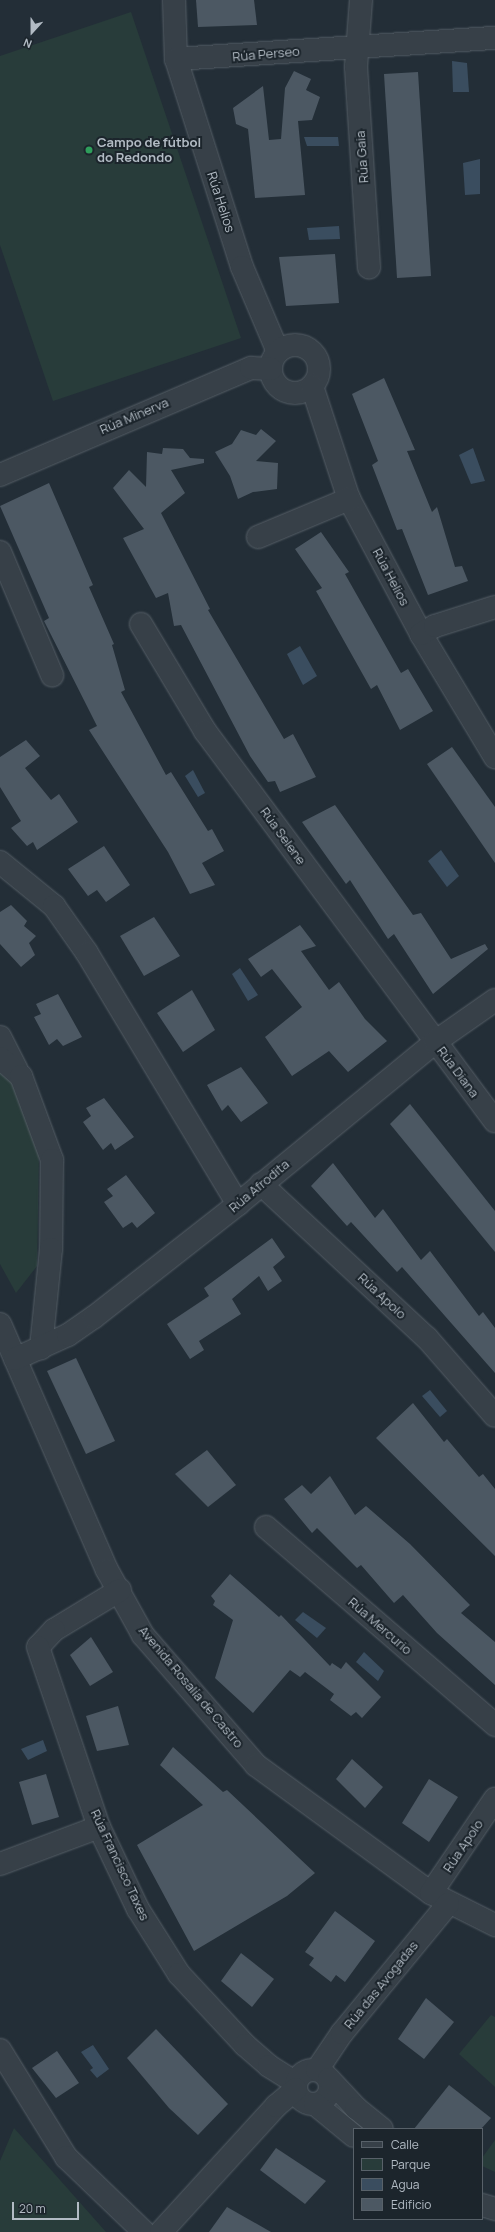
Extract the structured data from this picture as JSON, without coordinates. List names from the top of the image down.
{
  "streets": {
    "street": [
      "Rúa Perseo",
      "Rúa Gaia",
      "Rúa Helios",
      "Rúa Minerva",
      "Rúa Selene",
      "Rúa Diana",
      "Rúa Afrodita",
      "Rúa Apolo",
      "Rúa Mercurio",
      "Avenida Rosalía de Castro",
      "Rúa Francisco Taxes",
      "Rúa das Avogadas"
    ]
  },
  "crossings": [
    ["Rúa Perseo", "Rúa Gaia"],
    ["Rúa Perseo", "Rúa Helios"],
    ["Rúa Helios", "Rúa Minerva"],
    ["Rúa Selene", "Rúa Diana"],
    ["Rúa Selene", "Rúa Afrodita"],
    ["Rúa Diana", "Rúa Afrodita"],
    ["Rúa Afrodita", "Rúa Apolo"],
    ["Rúa Afrodita", "Avenida Rosalía de Castro"],
    ["Rúa Apolo", "Avenida Rosalía de Castro"],
    ["Rúa Apolo", "Rúa das Avogadas"],
    ["Avenida Rosalía de Castro", "Rúa Francisco Taxes"],
    ["Avenida Rosalía de Castro", "Rúa das Avogadas"],
    ["Rúa Francisco Taxes", "Rúa das Avogadas"]
  ],
  "places": ["Campo de fútbol do Redondo"],
  "legend": [
    "Calle",
    "Parque",
    "Agua",
    "Edificio"
  ],
  "scale_bar": "20 m",
  "north": "bottom"
}
